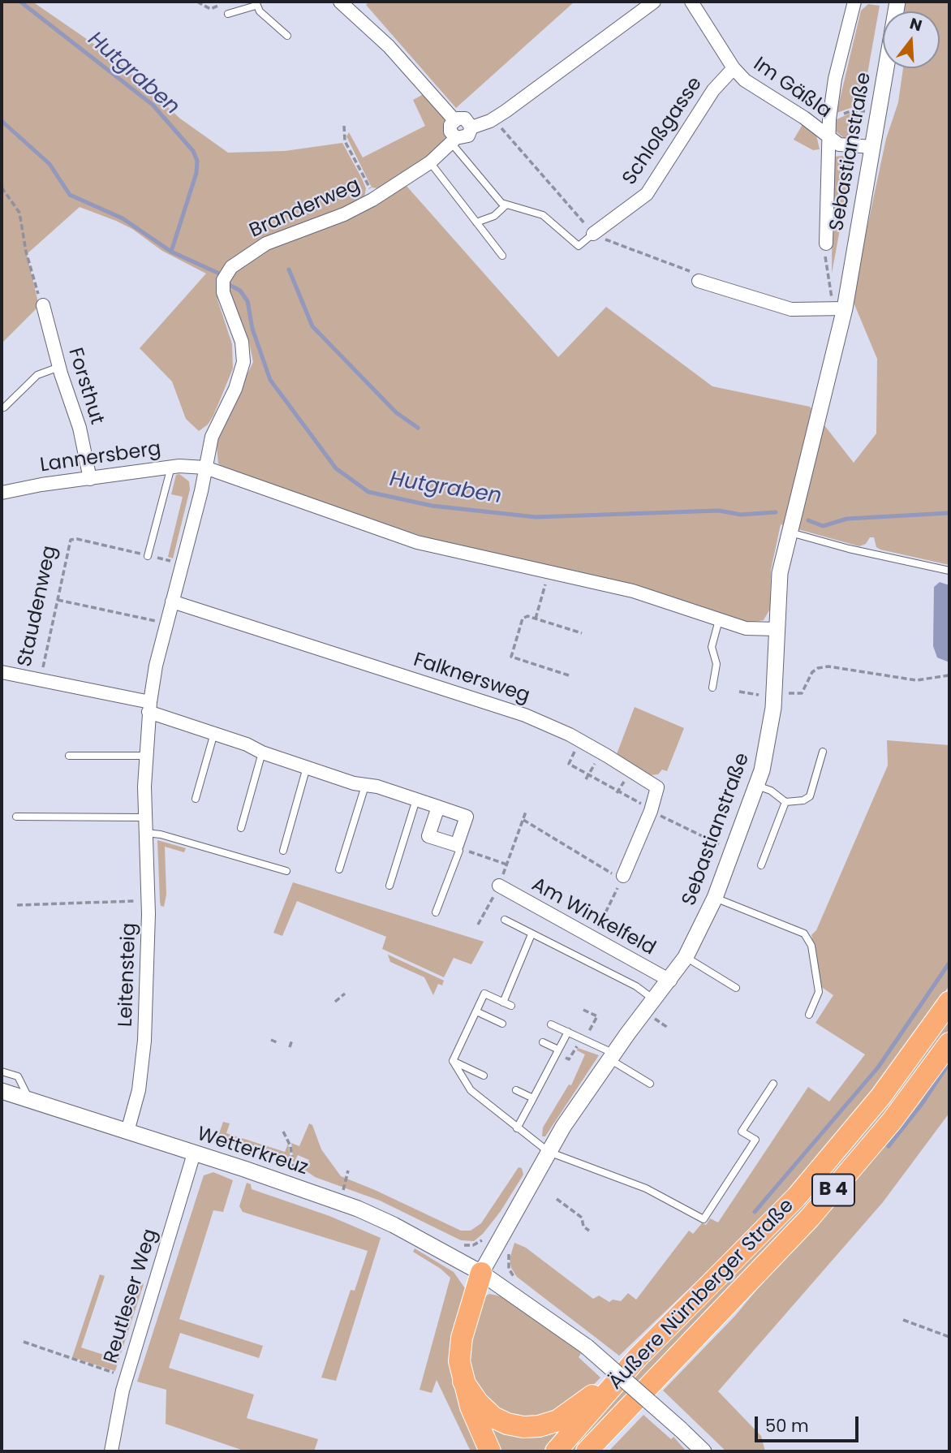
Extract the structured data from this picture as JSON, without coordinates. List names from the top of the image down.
{
  "streets": {
    "highway": ["B 4", "Äußere Nürnberger Straße"],
    "street": [
      "Im Gäßla",
      "Schloßgasse",
      "Sebastianstraße",
      "Branderweg",
      "Forsthut",
      "Lannersberg",
      "Staudenweg",
      "Falknersweg",
      "Am Winkelfeld",
      "Leitensteig",
      "Wetterkreuz",
      "Reutleser Weg"
    ]
  },
  "crossings": [
    ["Im Gäßla", "Schloßgasse"],
    ["Im Gäßla", "Sebastianstraße"],
    ["Sebastianstraße", "Am Winkelfeld"],
    ["Sebastianstraße", "Wetterkreuz"],
    ["Branderweg", "Lannersberg"],
    ["Branderweg", "Leitensteig"],
    ["Forsthut", "Lannersberg"],
    ["Lannersberg", "Leitensteig"],
    ["Staudenweg", "Leitensteig"],
    ["Falknersweg", "Leitensteig"],
    ["Leitensteig", "Wetterkreuz"],
    ["Wetterkreuz", "Reutleser Weg"],
    ["B 4", "Äußere Nürnberger Straße"]
  ],
  "water": ["Hutgraben"],
  "scale_bar": "50 m",
  "north": "top"
}
